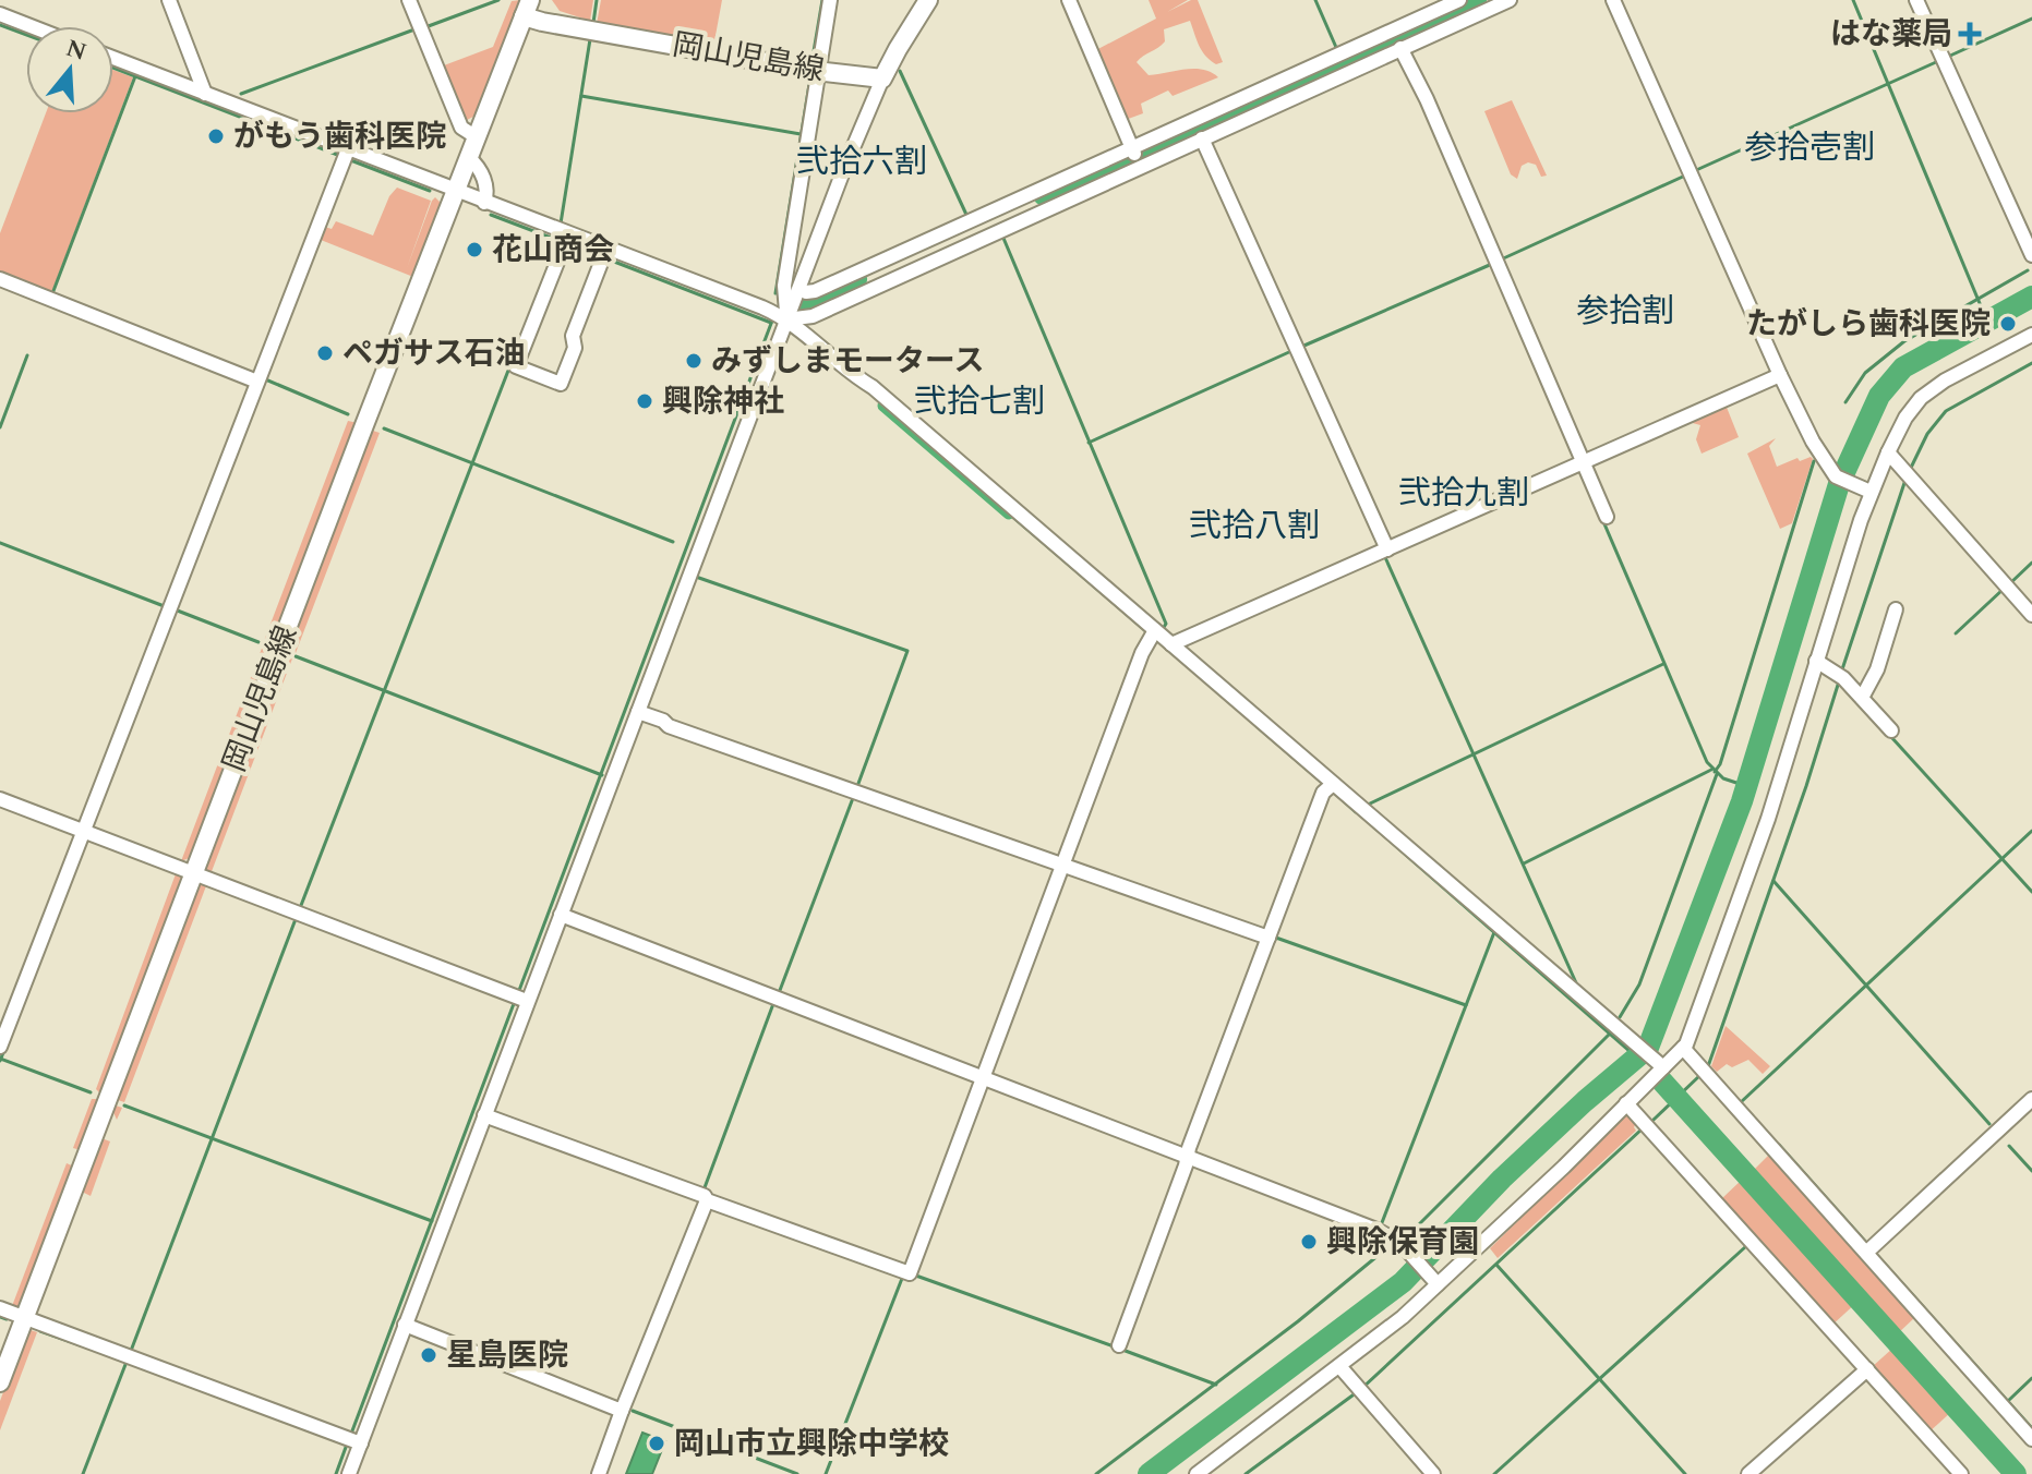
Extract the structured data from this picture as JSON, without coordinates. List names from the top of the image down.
{
  "streets": {
    "main road": ["岡山児島線"]
  },
  "districts": [
    "参拾壱割",
    "弐拾六割",
    "参拾割",
    "弐拾七割",
    "弐拾九割",
    "弐拾八割"
  ],
  "places": {
    "health": ["はな薬局"],
    "other": [
      "がもう歯科医院",
      "花山商会",
      "たがしら歯科医院",
      "ペガサス石油",
      "みずしまモータース",
      "興除神社",
      "興除保育園",
      "星島医院",
      "岡山市立興除中学校"
    ]
  },
  "north": "top"
}
